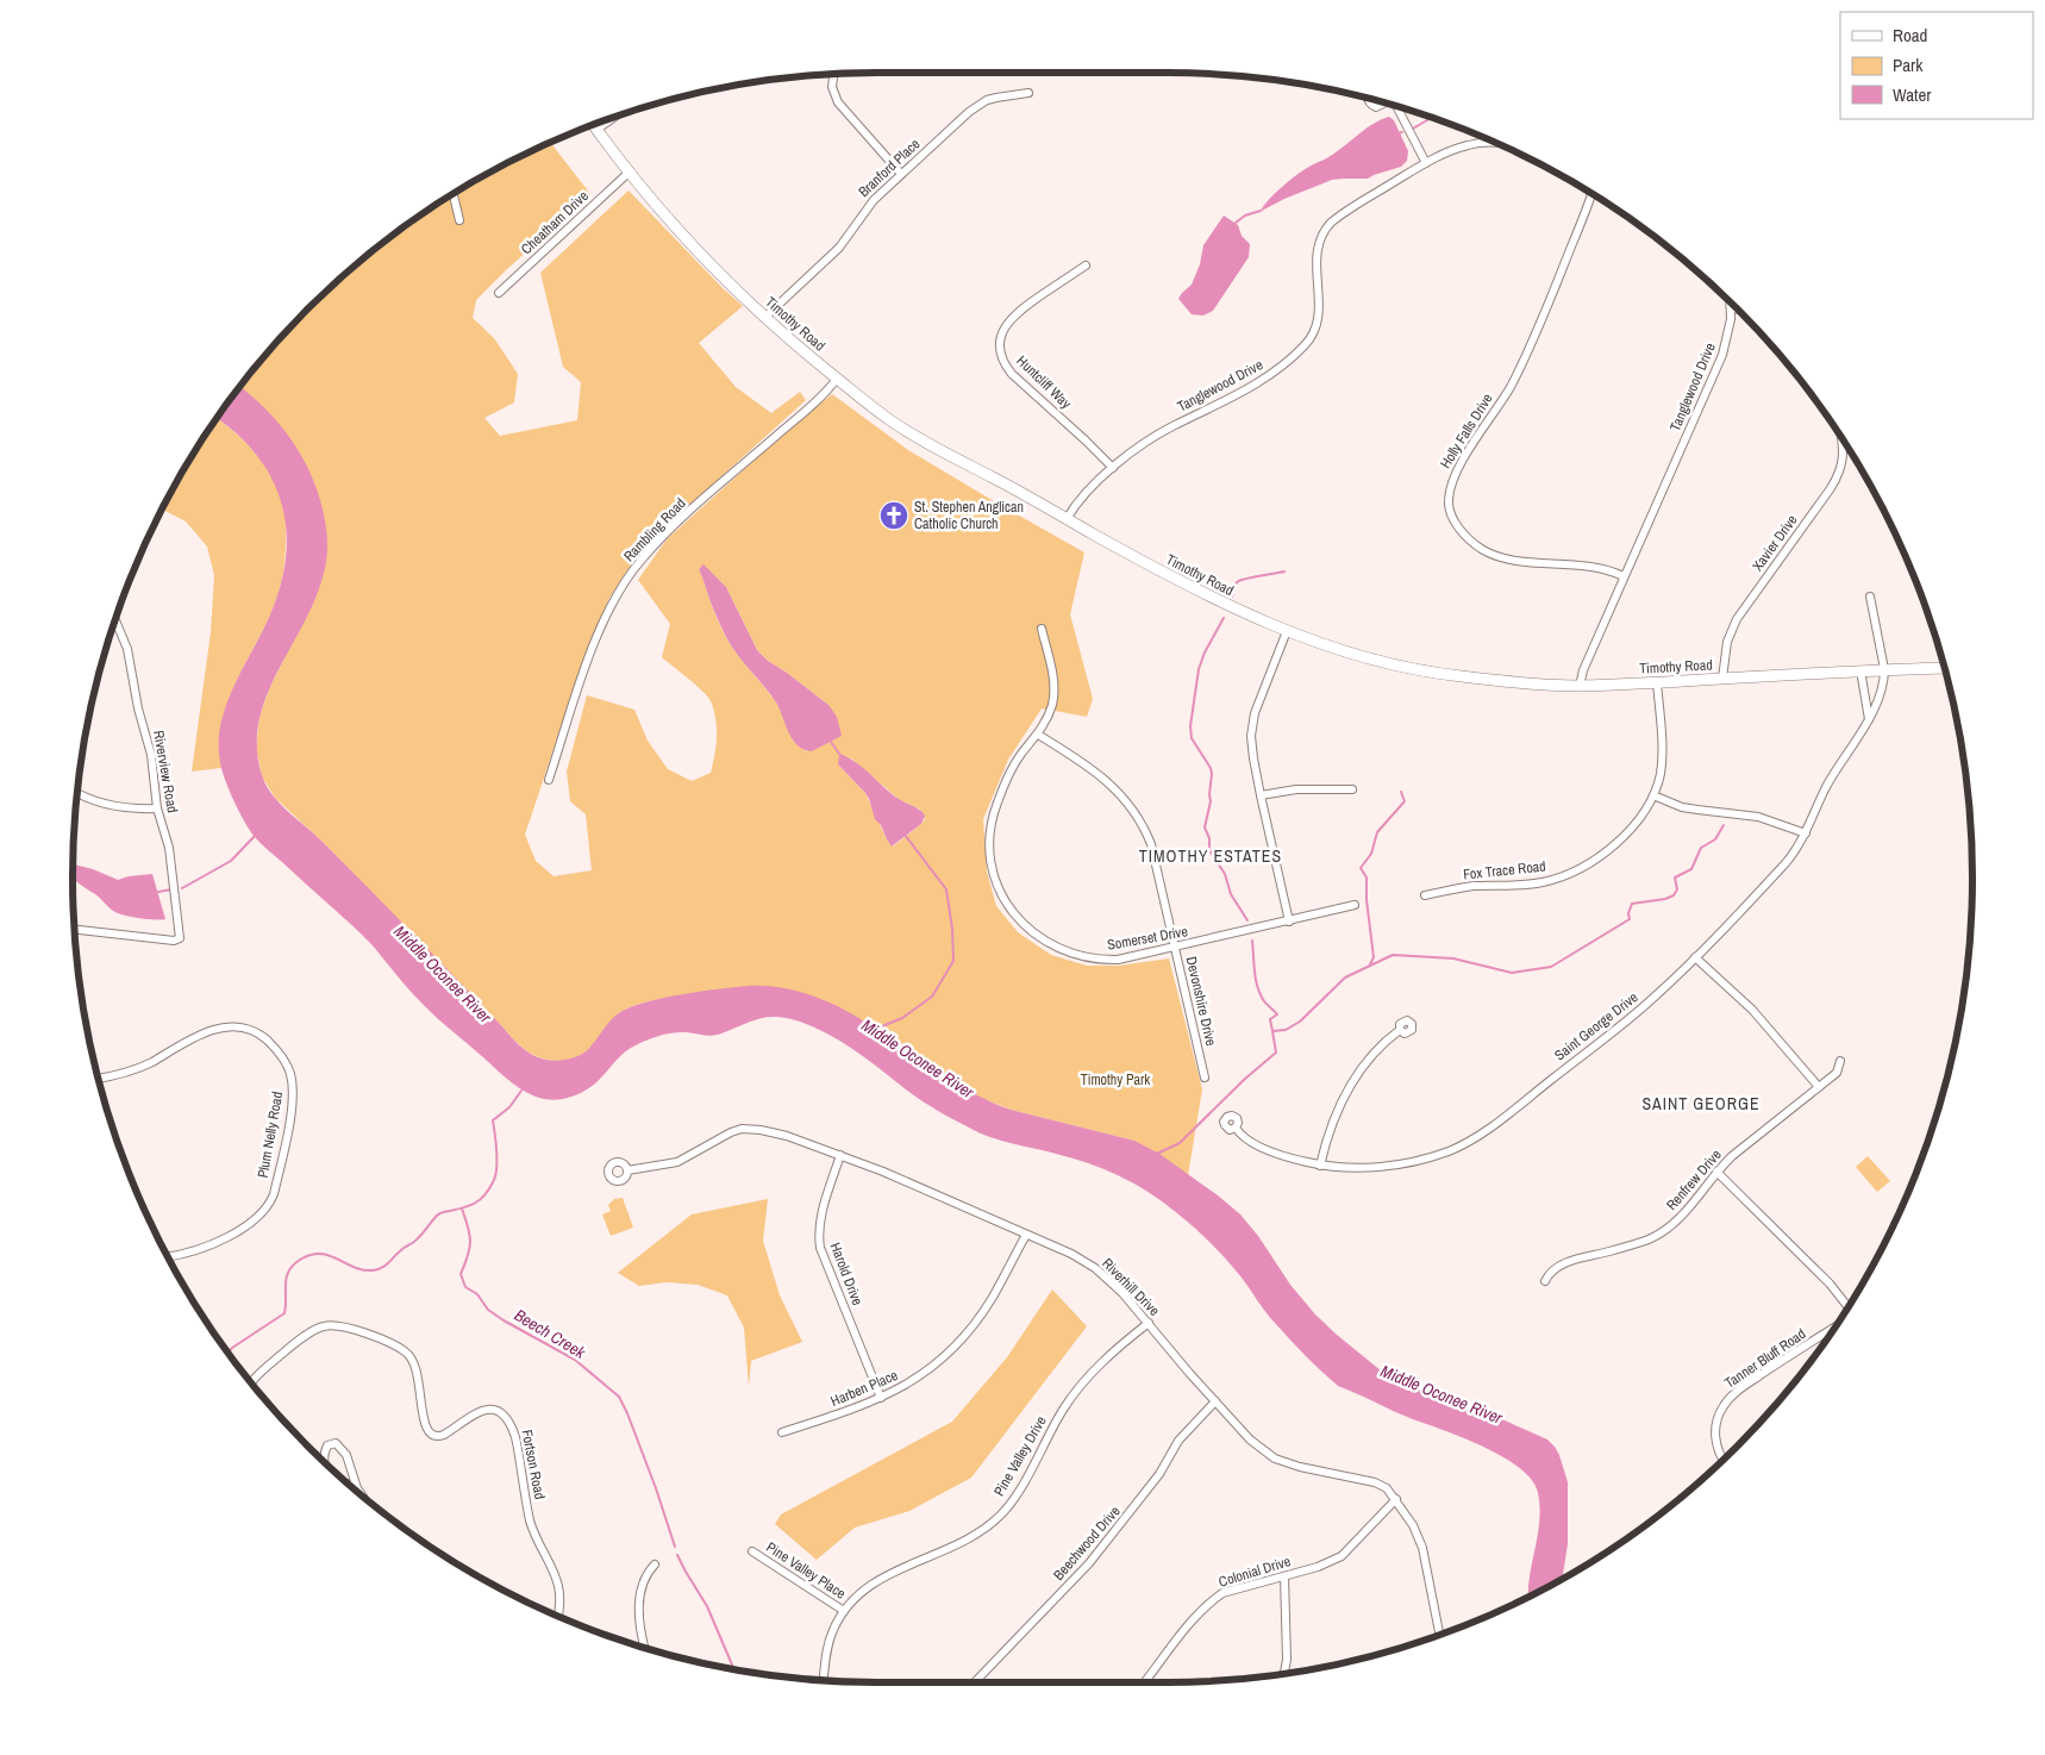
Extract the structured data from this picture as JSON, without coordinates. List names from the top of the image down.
{
  "streets": {
    "main road": ["Timothy Road"],
    "street": [
      "Branford Place",
      "Cheatham Drive",
      "Huntcliff Way",
      "Tanglewood Drive",
      "Holly Falls Drive",
      "Rambling Road",
      "Xavier Drive",
      "Riverview Road",
      "Fox Trace Road",
      "Somerset Drive",
      "Devonshire Drive",
      "Saint George Drive",
      "Plum Nelly Road",
      "Renfrew Drive",
      "Harold Drive",
      "Riverhill Drive",
      "Tanner Bluff Road",
      "Harben Place",
      "Pine Valley Drive",
      "Fortson Road",
      "Beechwood Drive",
      "Pine Valley Place",
      "Colonial Drive"
    ]
  },
  "crossings": [
    ["Branford Place", "Timothy Road"],
    ["Cheatham Drive", "Timothy Road"],
    ["Timothy Road", "Tanglewood Drive"],
    ["Timothy Road", "Rambling Road"],
    ["Timothy Road", "Xavier Drive"],
    ["Timothy Road", "Fox Trace Road"],
    ["Timothy Road", "Saint George Drive"],
    ["Huntcliff Way", "Tanglewood Drive"],
    ["Tanglewood Drive", "Holly Falls Drive"],
    ["Somerset Drive", "Devonshire Drive"],
    ["Harold Drive", "Riverhill Drive"],
    ["Harold Drive", "Harben Place"],
    ["Riverhill Drive", "Harben Place"],
    ["Riverhill Drive", "Pine Valley Drive"],
    ["Riverhill Drive", "Beechwood Drive"],
    ["Riverhill Drive", "Colonial Drive"],
    ["Pine Valley Drive", "Pine Valley Place"]
  ],
  "districts": ["TIMOTHY ESTATES", "SAINT GEORGE"],
  "water": ["Middle Oconee River", "Beech Creek"],
  "parks": ["Timothy Park"],
  "places": {
    "church": ["St. Stephen Anglican Catholic Church"]
  },
  "legend": ["Road", "Park", "Water"]
}
